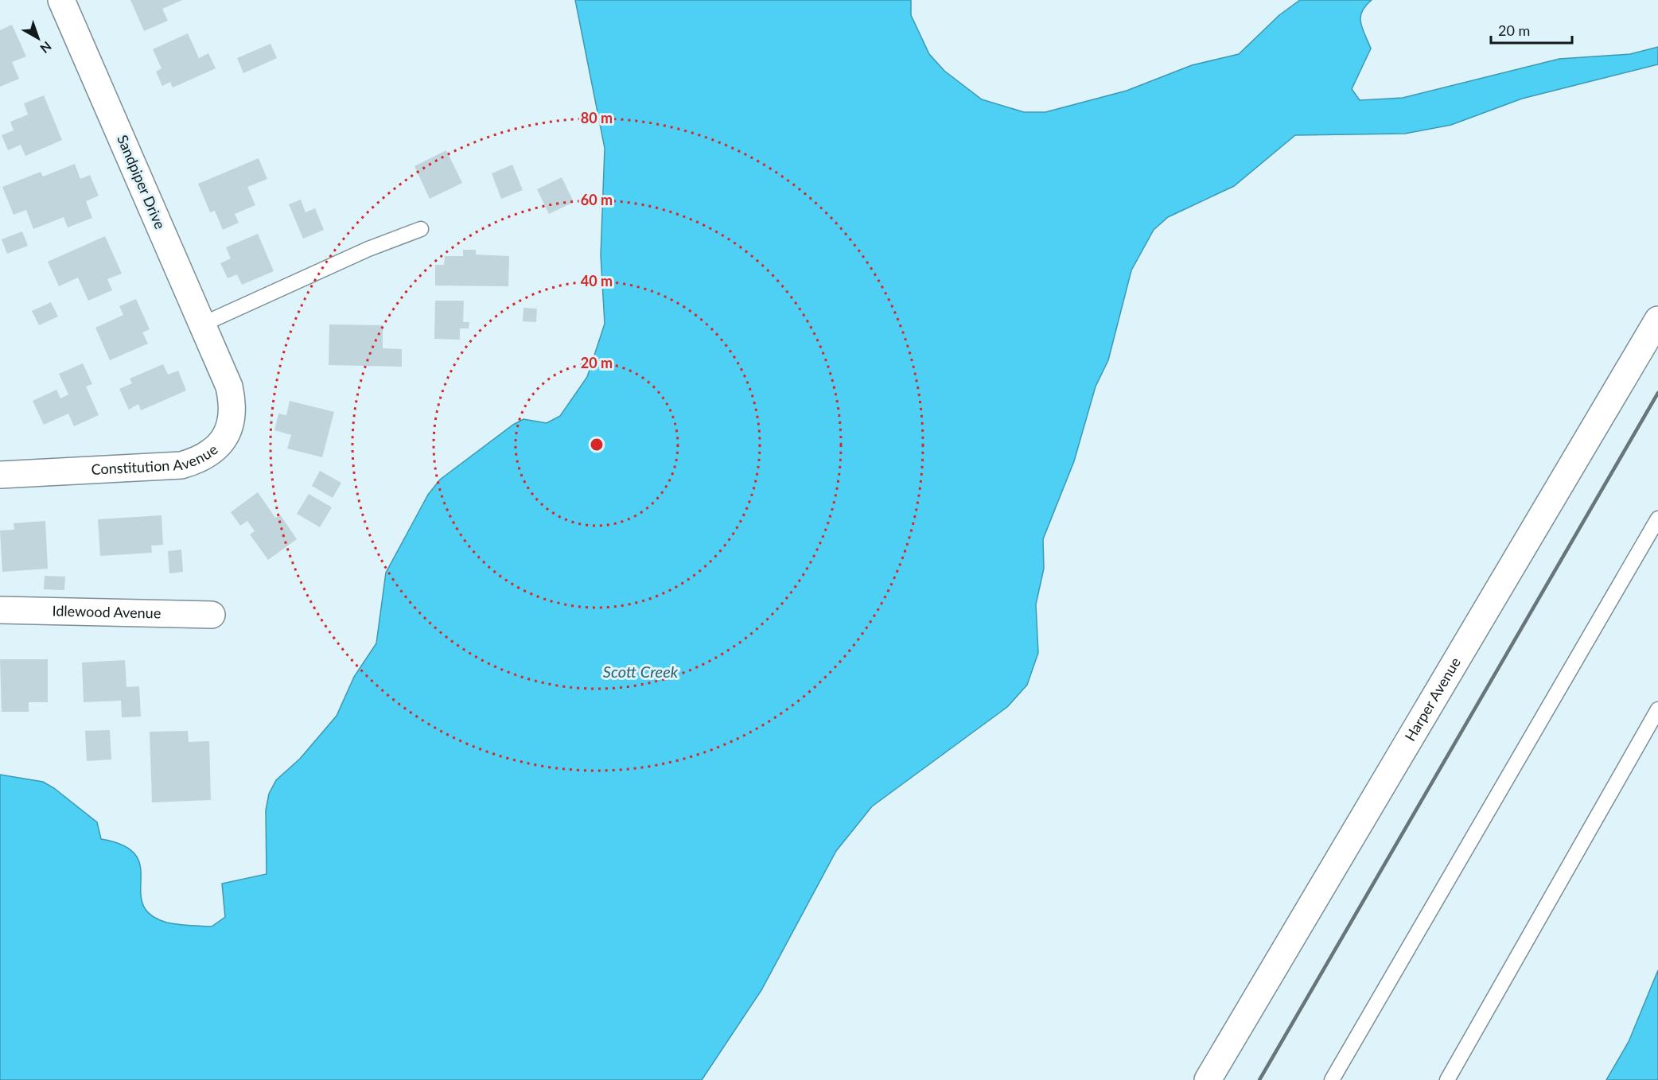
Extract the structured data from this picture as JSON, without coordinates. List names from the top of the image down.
{
  "streets": {
    "street": [
      "Sandpiper Drive",
      "Constitution Avenue",
      "Idlewood Avenue",
      "Harper Avenue"
    ]
  },
  "crossings": [
    ["Sandpiper Drive", "Constitution Avenue"]
  ],
  "water": ["Scott Creek"],
  "scale_bar": "20 m",
  "north": "bottom right",
  "rings": [
    "80 m",
    "60 m",
    "40 m",
    "20 m"
  ]
}
